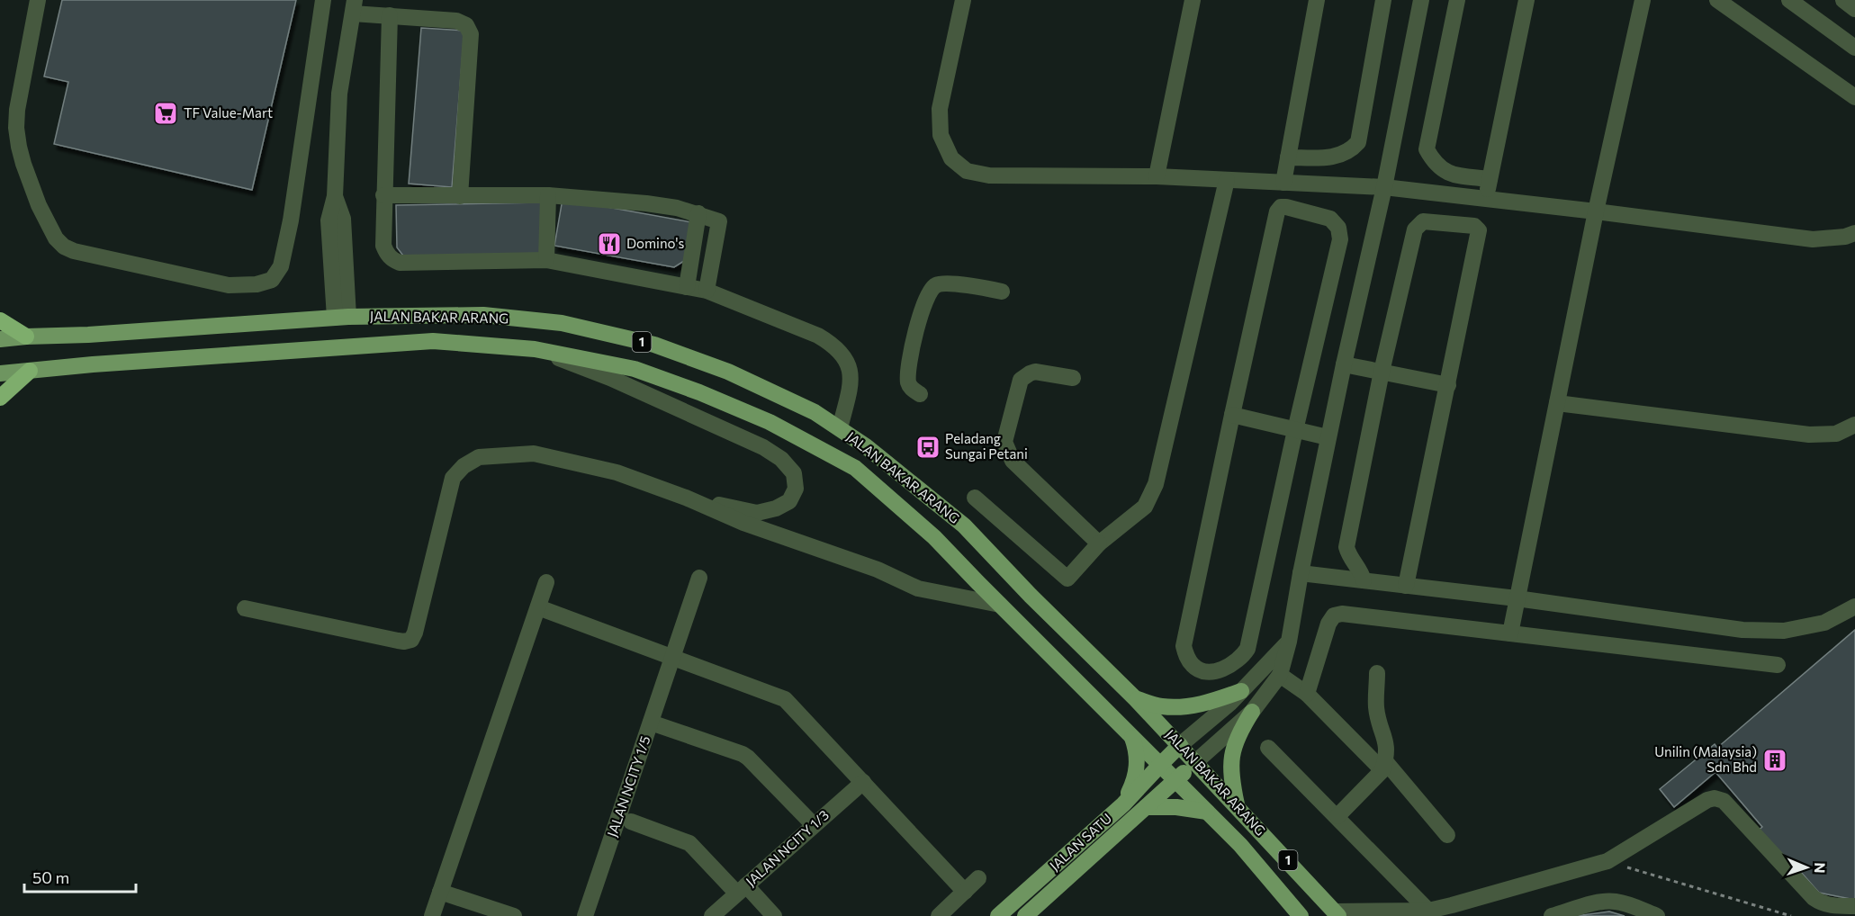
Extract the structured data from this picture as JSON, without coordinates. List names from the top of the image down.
{
  "streets": {
    "main road": ["JALAN BAKAR ARANG", "1", "JALAN SATU"],
    "street": ["JALAN NCITY 1/5", "JALAN NCITY 1/3"]
  },
  "crossings": [
    ["JALAN BAKAR ARANG", "JALAN SATU"]
  ],
  "places": {
    "supermarket": ["TF Value-Mart"],
    "restaurant": ["Domino's"],
    "bus stop": ["Peladang Sungai Petani"],
    "building": ["Unilin (Malaysia) Sdn Bhd"]
  },
  "scale_bar": "50 m",
  "north": "right"
}
